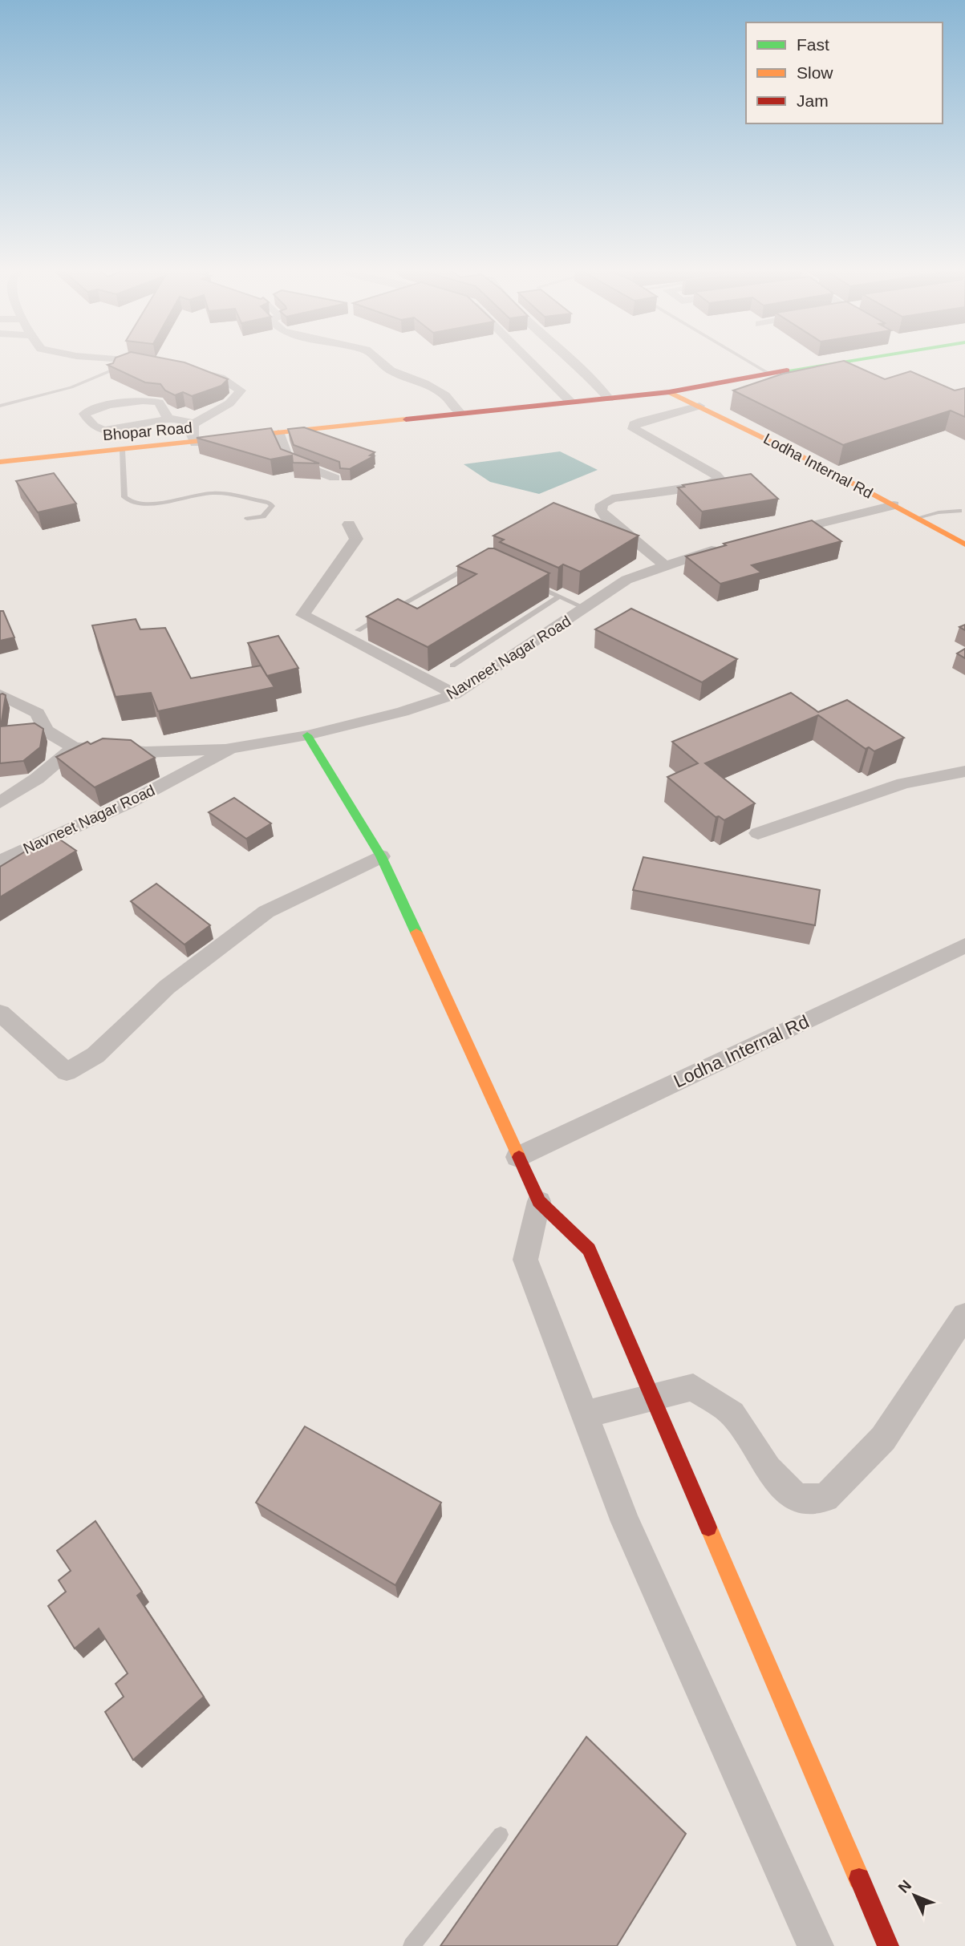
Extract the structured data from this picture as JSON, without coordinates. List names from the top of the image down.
{
  "streets": {
    "street": ["Bhopar Road", "Lodha Internal Rd", "Navneet Nagar Road"]
  },
  "crossings": [
    ["Bhopar Road", "Lodha Internal Rd"]
  ],
  "legend": ["Fast", "Slow", "Jam"],
  "north": "top left"
}
